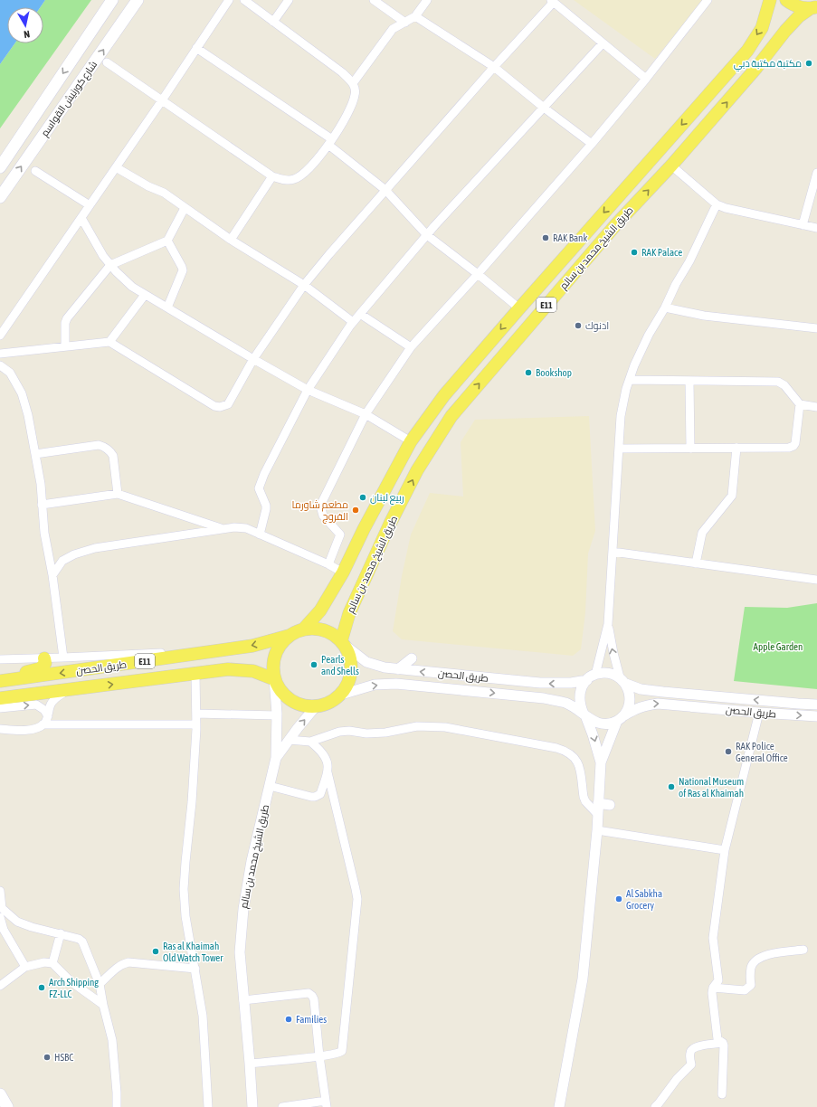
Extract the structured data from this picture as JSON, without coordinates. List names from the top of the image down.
{
  "streets": {
    "main road": [
      "شارع كورنيش القواسم",
      "طريق الشيخ محمد بن سالم",
      "E11",
      "طريق الحصن"
    ]
  },
  "crossings": [
    ["طريق الشيخ محمد بن سالم", "طريق الحصن"]
  ],
  "parks": ["Apple Garden"],
  "places": [
    "مكتبة مكتبة دبي",
    "RAK Bank",
    "RAK Palace",
    "ادنوك",
    "Bookshop",
    "ربيع لبنان",
    "مطعم شاورما الفروج",
    "Pearls and Shells",
    "RAK Police General Office",
    "National Museum of Ras al Khaimah",
    "Al Sabkha Grocery",
    "Ras al Khaimah Old Watch Tower",
    "Arch Shipping FZ-LLC",
    "Families",
    "HSBC"
  ],
  "north": "bottom"
}
